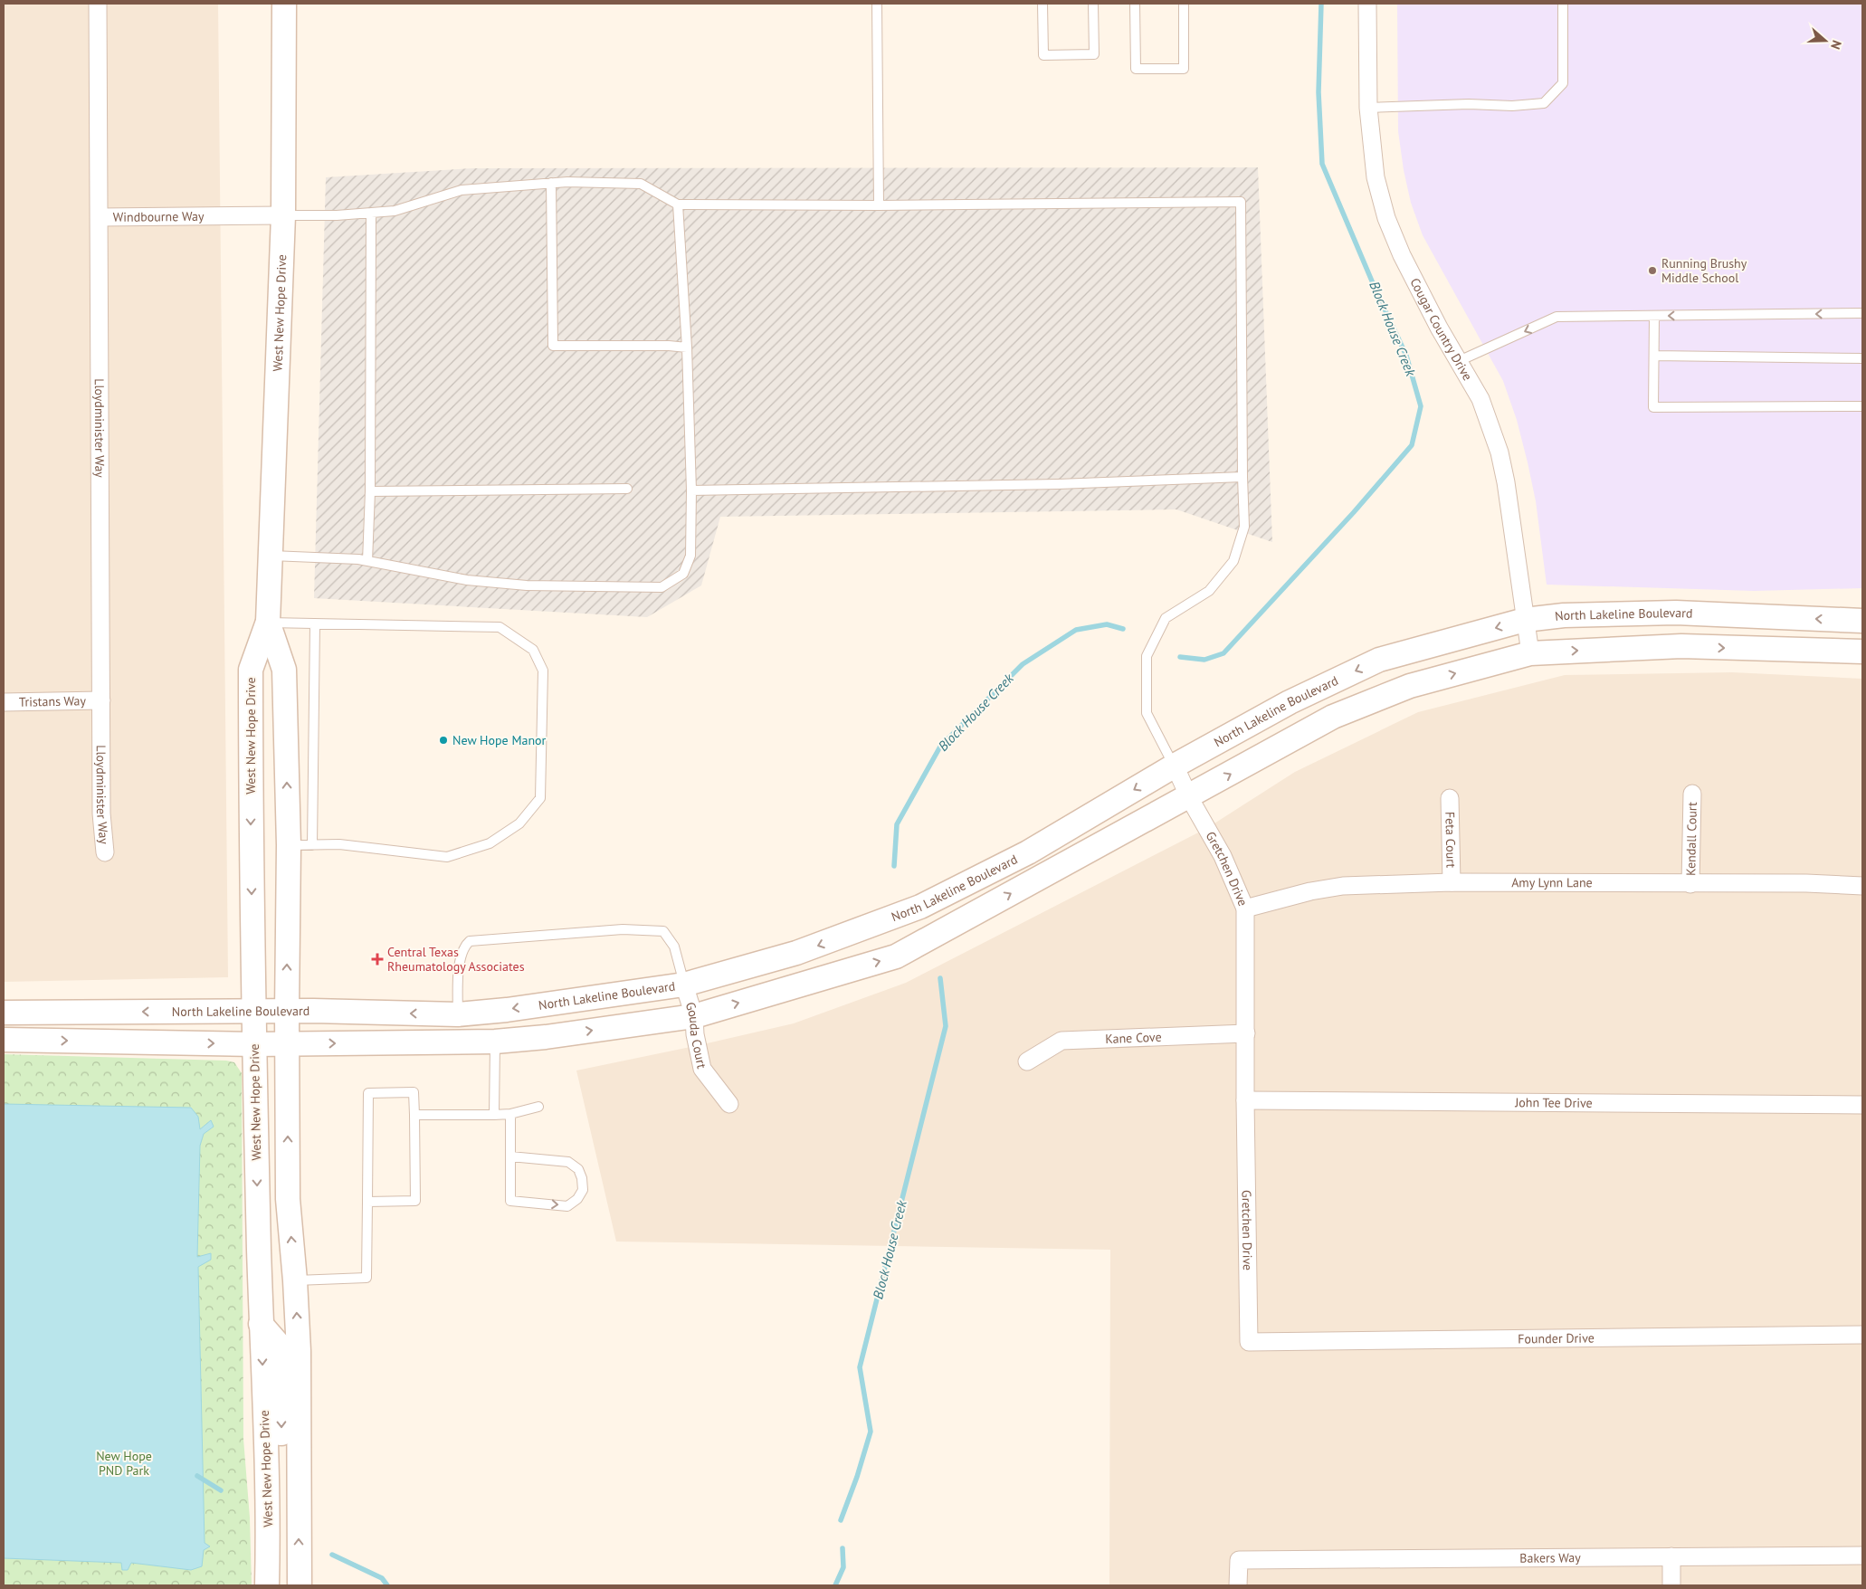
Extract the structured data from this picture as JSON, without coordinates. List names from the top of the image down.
{
  "streets": {
    "main road": ["West New Hope Drive", "North Lakeline Boulevard"],
    "street": [
      "Windbourne Way",
      "Cougar Country Drive",
      "Lloydminister Way",
      "Tristans Way",
      "Kendall Court",
      "Feta Court",
      "Gretchen Drive",
      "Amy Lynn Lane",
      "Gouda Court",
      "Kane Cove",
      "John Tee Drive",
      "Founder Drive",
      "Bakers Way"
    ]
  },
  "crossings": [
    ["Windbourne Way", "West New Hope Drive"],
    ["Windbourne Way", "Lloydminister Way"],
    ["West New Hope Drive", "North Lakeline Boulevard"],
    ["Cougar Country Drive", "North Lakeline Boulevard"],
    ["Lloydminister Way", "Tristans Way"],
    ["North Lakeline Boulevard", "Gretchen Drive"],
    ["North Lakeline Boulevard", "Gouda Court"],
    ["Kendall Court", "Amy Lynn Lane"],
    ["Feta Court", "Amy Lynn Lane"],
    ["Gretchen Drive", "Amy Lynn Lane"],
    ["Gretchen Drive", "Kane Cove"],
    ["Gretchen Drive", "John Tee Drive"],
    ["Gretchen Drive", "Founder Drive"]
  ],
  "water": ["Block House Creek"],
  "parks": ["New Hope PND Park"],
  "places": {
    "other": ["Running Brushy Middle School", "New Hope Manor"],
    "health": ["Central Texas Rheumatology Associates"]
  },
  "north": "right"
}
